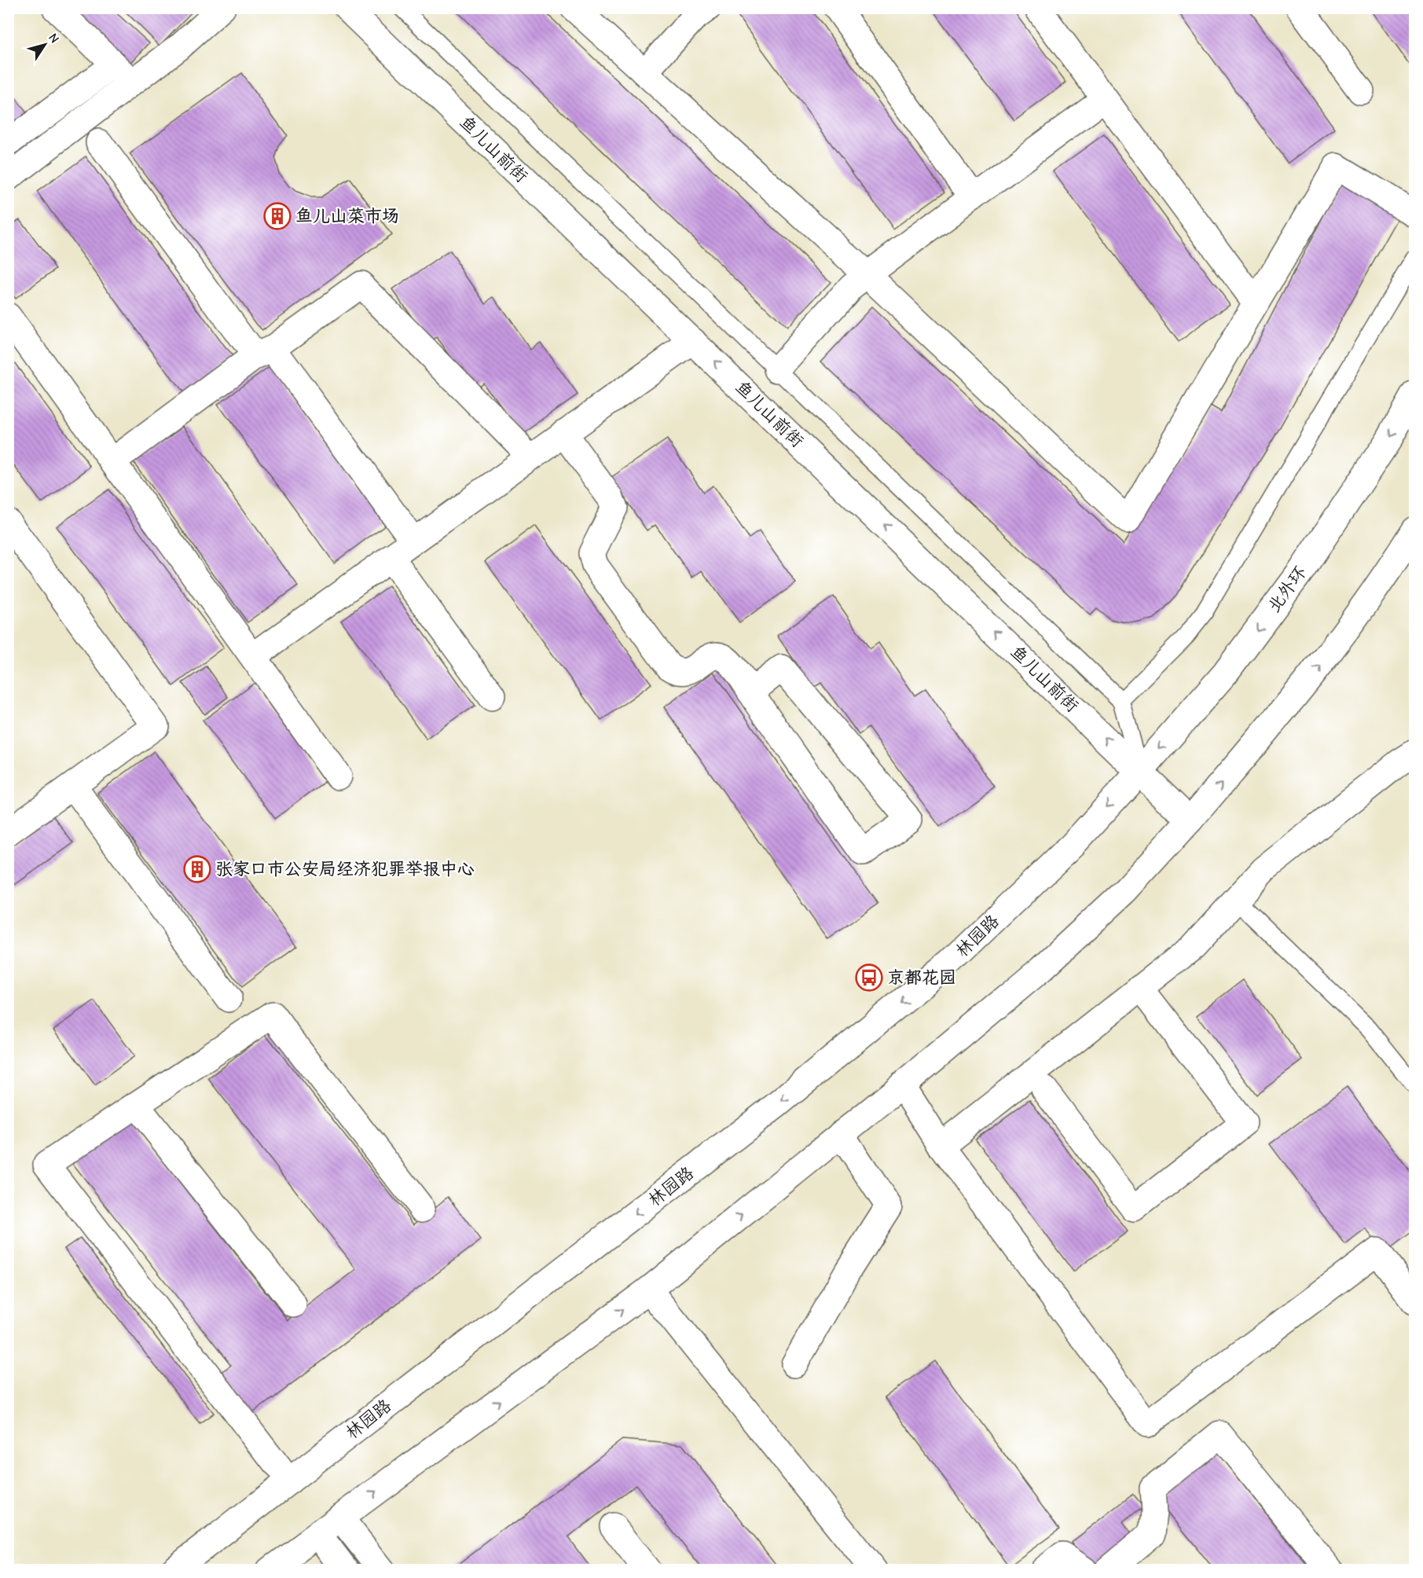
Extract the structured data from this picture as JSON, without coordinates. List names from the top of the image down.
{
  "streets": {
    "main road": ["鱼儿山前街", "北外环", "林园路"]
  },
  "crossings": [
    ["鱼儿山前街", "北外环"],
    ["鱼儿山前街", "林园路"],
    ["北外环", "林园路"]
  ],
  "one_way": ["鱼儿山前街"],
  "places": {
    "building": ["鱼儿山菜市场", "张家口市公安局经济犯罪举报中心"],
    "bus stop": ["京都花园"]
  },
  "north": "top right"
}
